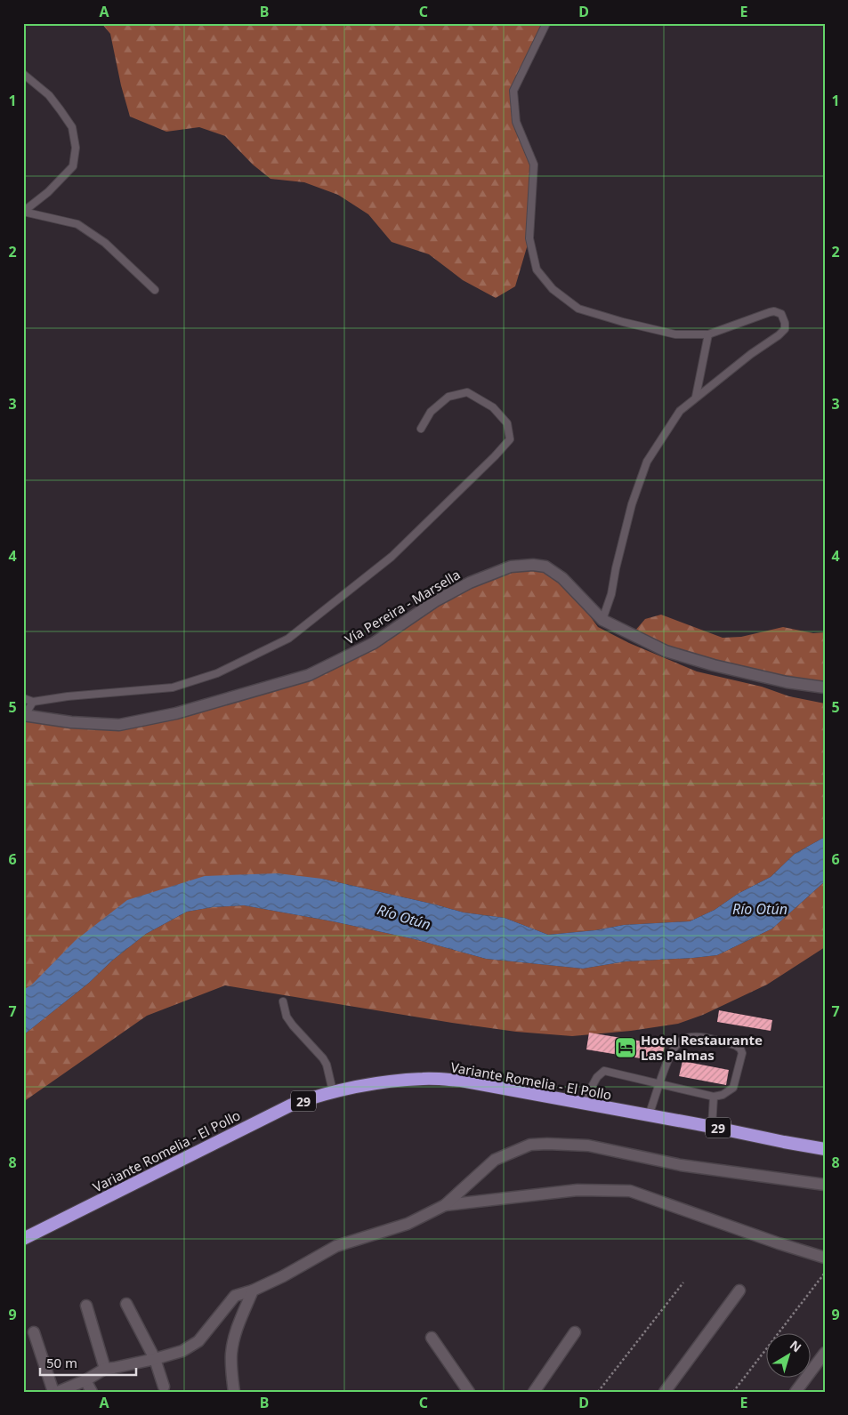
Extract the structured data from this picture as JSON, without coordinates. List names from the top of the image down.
{
  "streets": {
    "highway": ["Variante Romelia - El Pollo", "29"],
    "main road": ["Vía Pereira - Marsella"]
  },
  "water": ["Río Otún"],
  "places": {
    "hotel": ["Hotel Restaurante Las Palmas"]
  },
  "scale_bar": "50 m",
  "north": "top right",
  "grid": {
    "columns": [
      "A",
      "B",
      "C",
      "D",
      "E"
    ],
    "rows": [
      "1",
      "2",
      "3",
      "4",
      "5",
      "6",
      "7",
      "8",
      "9"
    ]
  }
}
